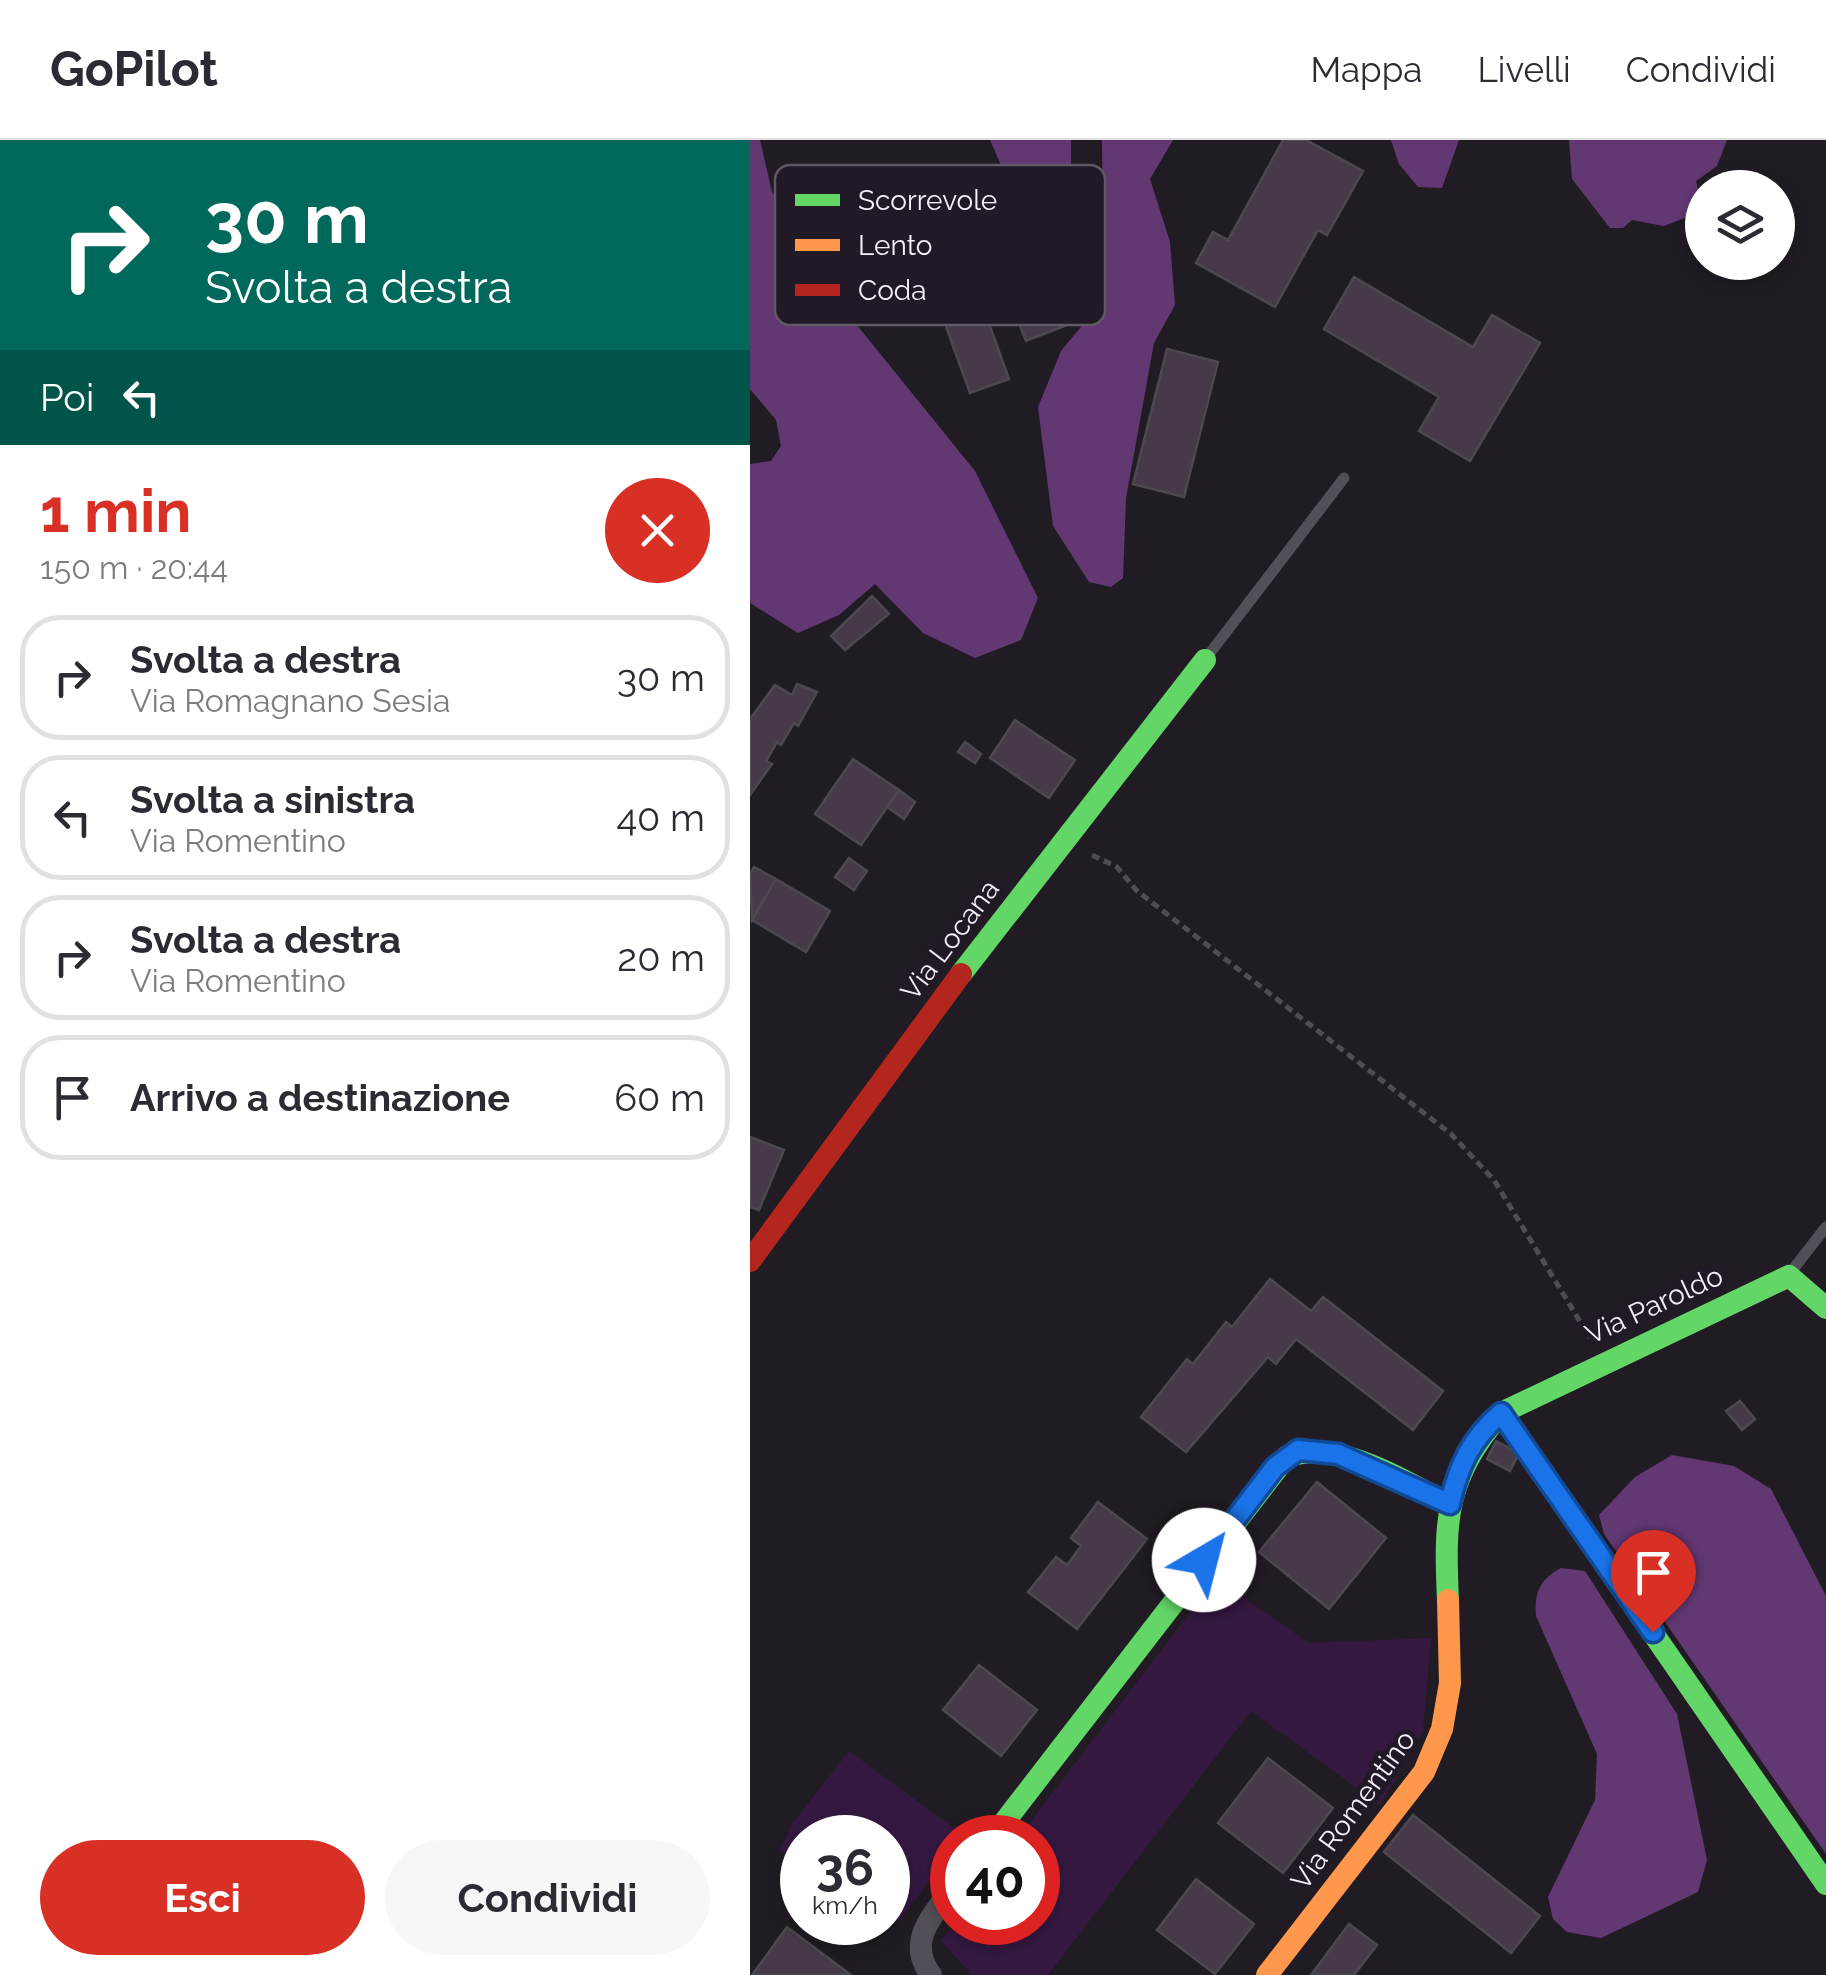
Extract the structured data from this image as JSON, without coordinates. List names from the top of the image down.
{
  "streets": {
    "street": ["Via Locana", "Via Paroldo", "Via Romentino"]
  },
  "crossings": [
    ["Via Paroldo", "Via Romentino"]
  ],
  "legend": ["Scorrevole", "Lento", "Coda"],
  "page": {
    "header": "GoPilot",
    "nav": ["Mappa", "Livelli", "Condividi"],
    "turn": ["30 m", "Svolta a destra"],
    "then": "Poi",
    "heading": ["1 min", "150 m · 20:44"],
    "list": [
      {
        "name": "Svolta a destra",
        "note": "Via Romagnano Sesia",
        "value": "30 m"
      },
      {
        "name": "Svolta a sinistra",
        "note": "Via Romentino",
        "value": "40 m"
      },
      {
        "name": "Svolta a destra",
        "note": "Via Romentino",
        "value": "20 m"
      },
      {
        "name": "Arrivo a destinazione",
        "value": "60 m"
      }
    ],
    "speed": "36 km/h",
    "limit": "40",
    "buttons": ["Esci", "Condividi"]
  }
}
